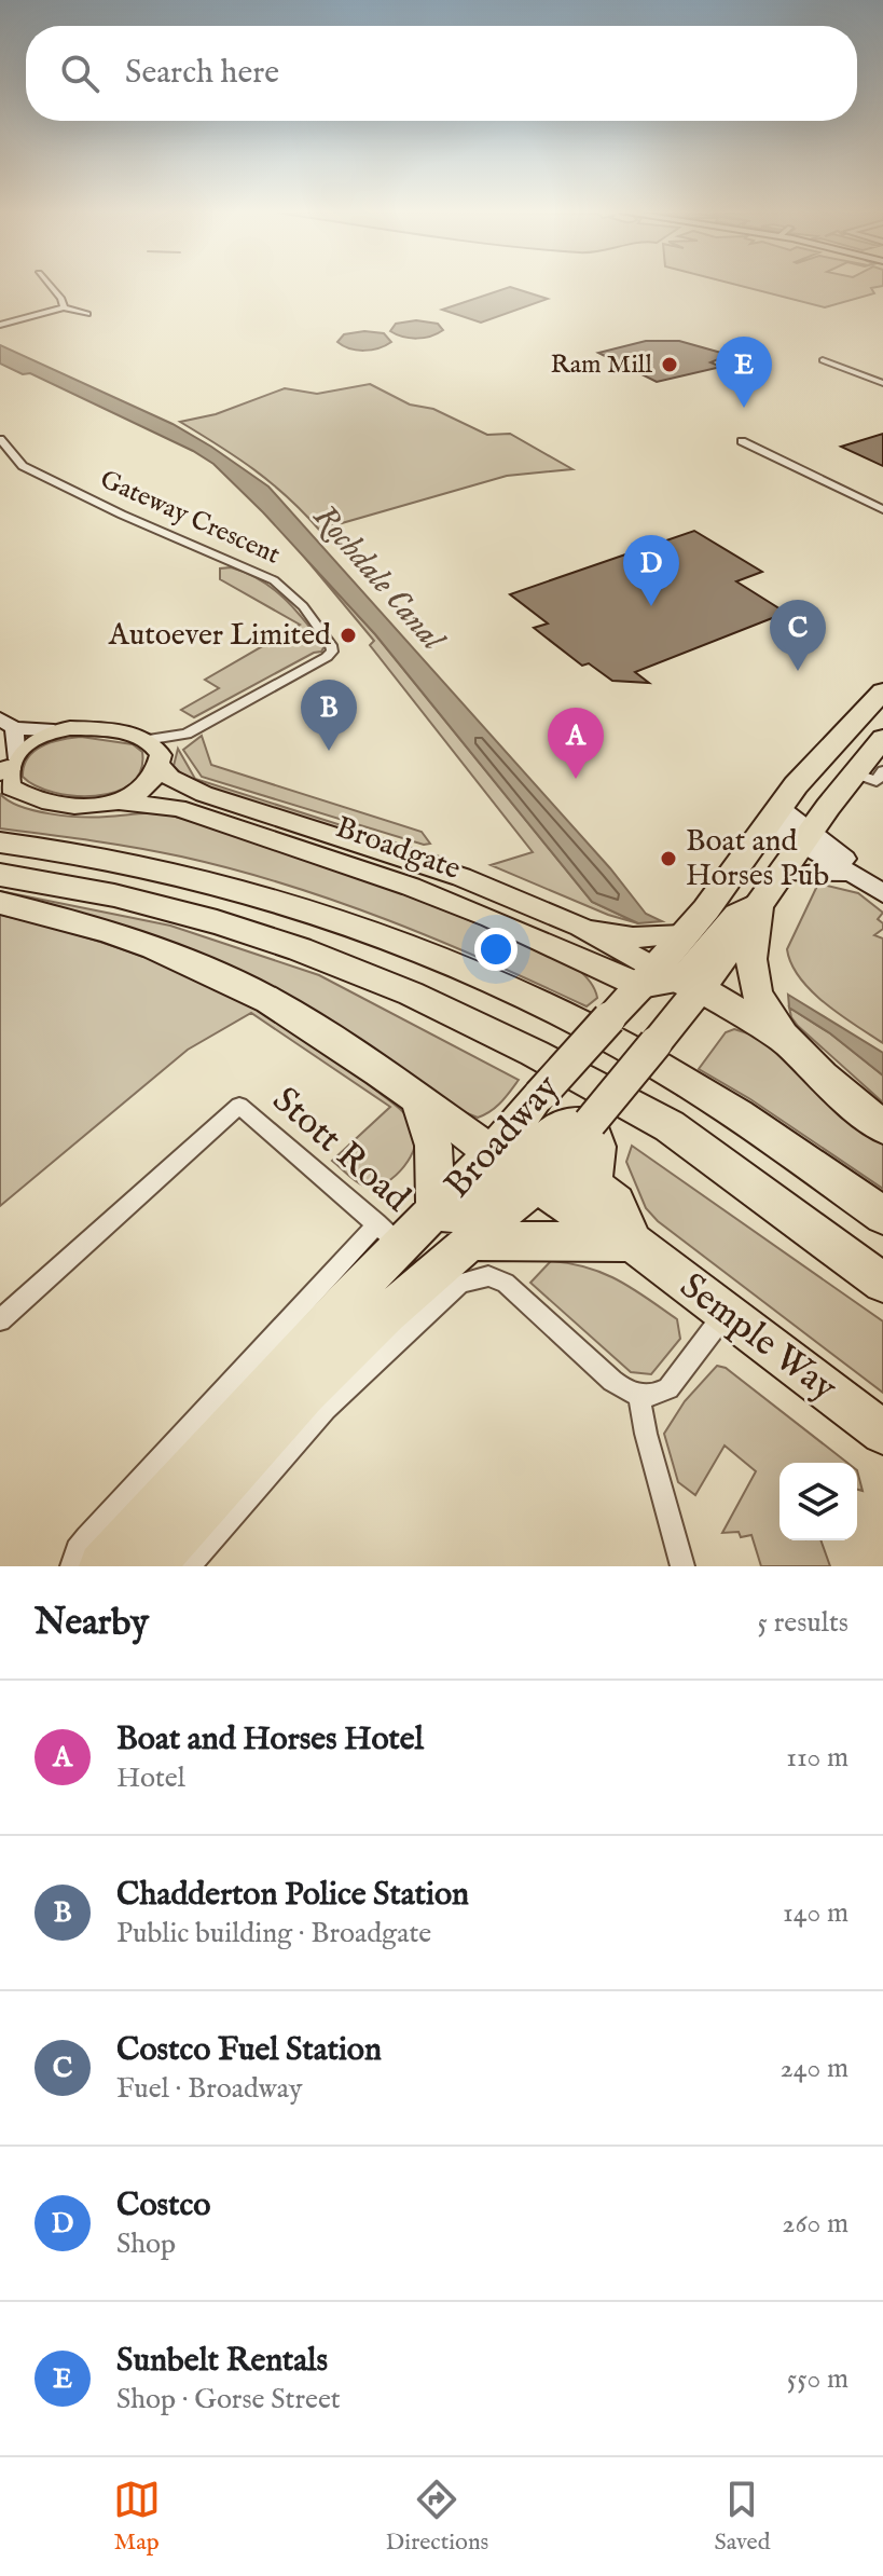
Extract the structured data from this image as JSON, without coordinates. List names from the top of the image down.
{
  "streets": {
    "highway": ["Broadway", "Semple Way"],
    "main road": ["Broadgate"],
    "street": ["Gateway Crescent", "Stott Road"]
  },
  "crossings": [
    ["Gateway Crescent", "Broadgate"],
    ["Broadgate", "Broadway"],
    ["Broadway", "Stott Road"],
    ["Broadway", "Semple Way"]
  ],
  "water": ["Rochdale Canal"],
  "places": ["Ram Mill", "Autoever Limited", "Boat and Horses Pub"],
  "page": {
    "search": "Search here",
    "pins": [
      "E",
      "D",
      "C",
      "B",
      "A"
    ],
    "heading": ["Nearby", "5 results"],
    "list": [
      {
        "mark": "A",
        "name": "Boat and Horses Hotel",
        "note": "Hotel",
        "value": "110 m"
      },
      {
        "mark": "B",
        "name": "Chadderton Police Station",
        "note": "Public building · Broadgate",
        "value": "140 m"
      },
      {
        "mark": "C",
        "name": "Costco Fuel Station",
        "note": "Fuel · Broadway",
        "value": "240 m"
      },
      {
        "mark": "D",
        "name": "Costco",
        "note": "Shop",
        "value": "260 m"
      },
      {
        "mark": "E",
        "name": "Sunbelt Rentals",
        "note": "Shop · Gorse Street",
        "value": "550 m"
      }
    ],
    "nav": ["Map", "Directions", "Saved"]
  }
}
